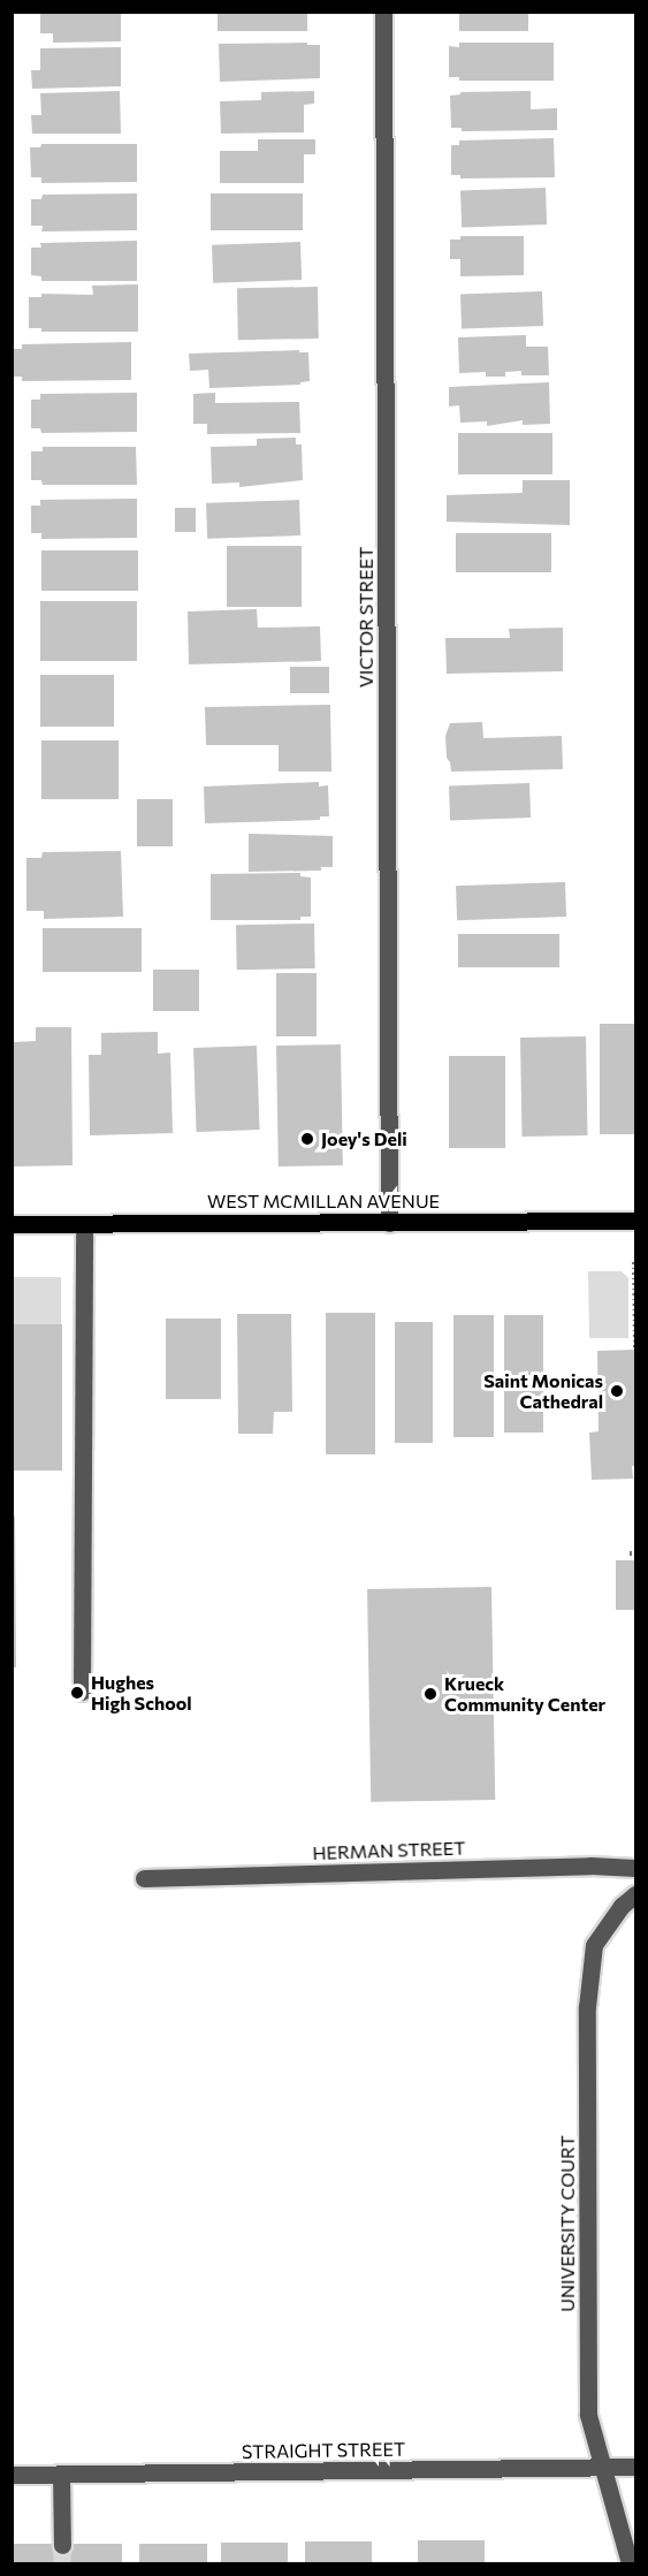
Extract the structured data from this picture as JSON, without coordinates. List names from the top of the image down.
{
  "streets": {
    "main road": ["WEST MCMILLAN AVENUE"],
    "street": [
      "VICTOR STREET",
      "HERMAN STREET",
      "UNIVERSITY COURT",
      "STRAIGHT STREET"
    ]
  },
  "crossings": [
    ["VICTOR STREET", "WEST MCMILLAN AVENUE"],
    ["UNIVERSITY COURT", "STRAIGHT STREET"]
  ],
  "places": [
    "Joey's Deli",
    "Saint Monicas Cathedral",
    "Hughes High School",
    "Krueck Community Center"
  ]
}
